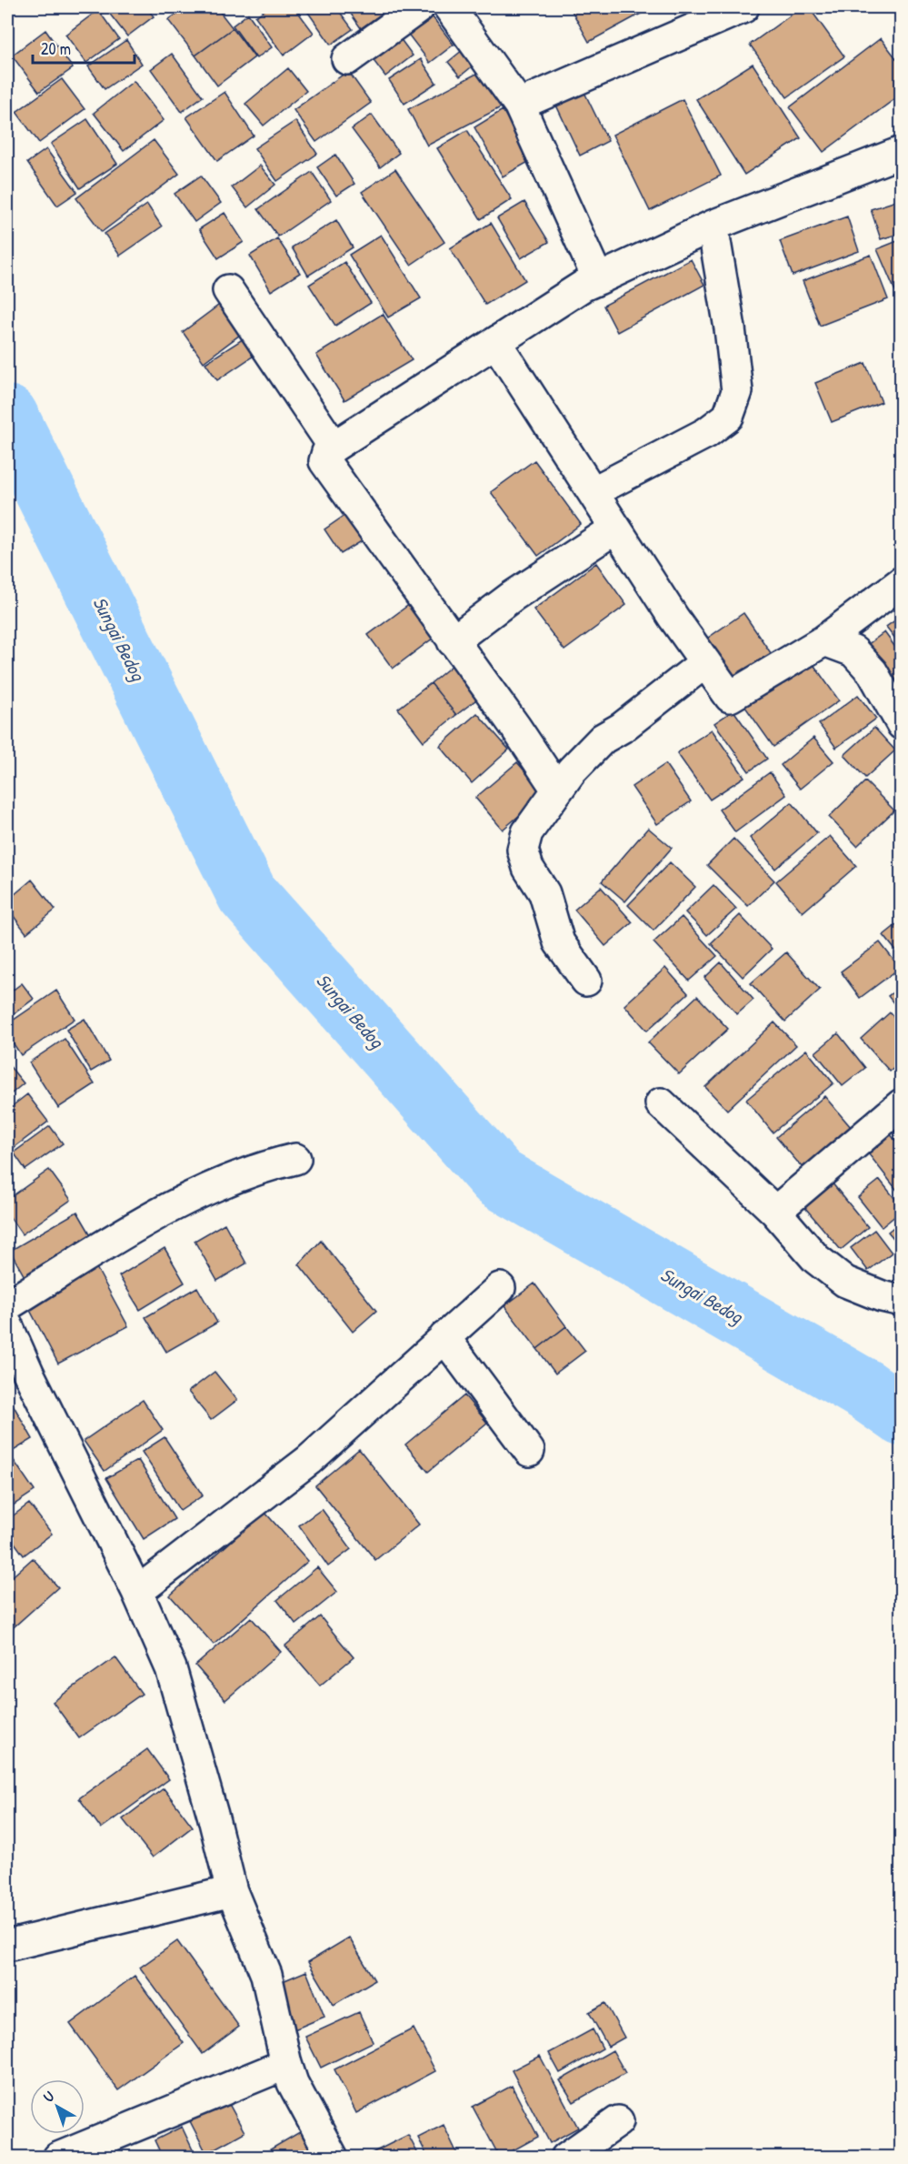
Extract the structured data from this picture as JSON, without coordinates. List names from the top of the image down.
{
  "water": ["Sungai Bedog"],
  "scale_bar": "20 m",
  "north": "top left"
}
